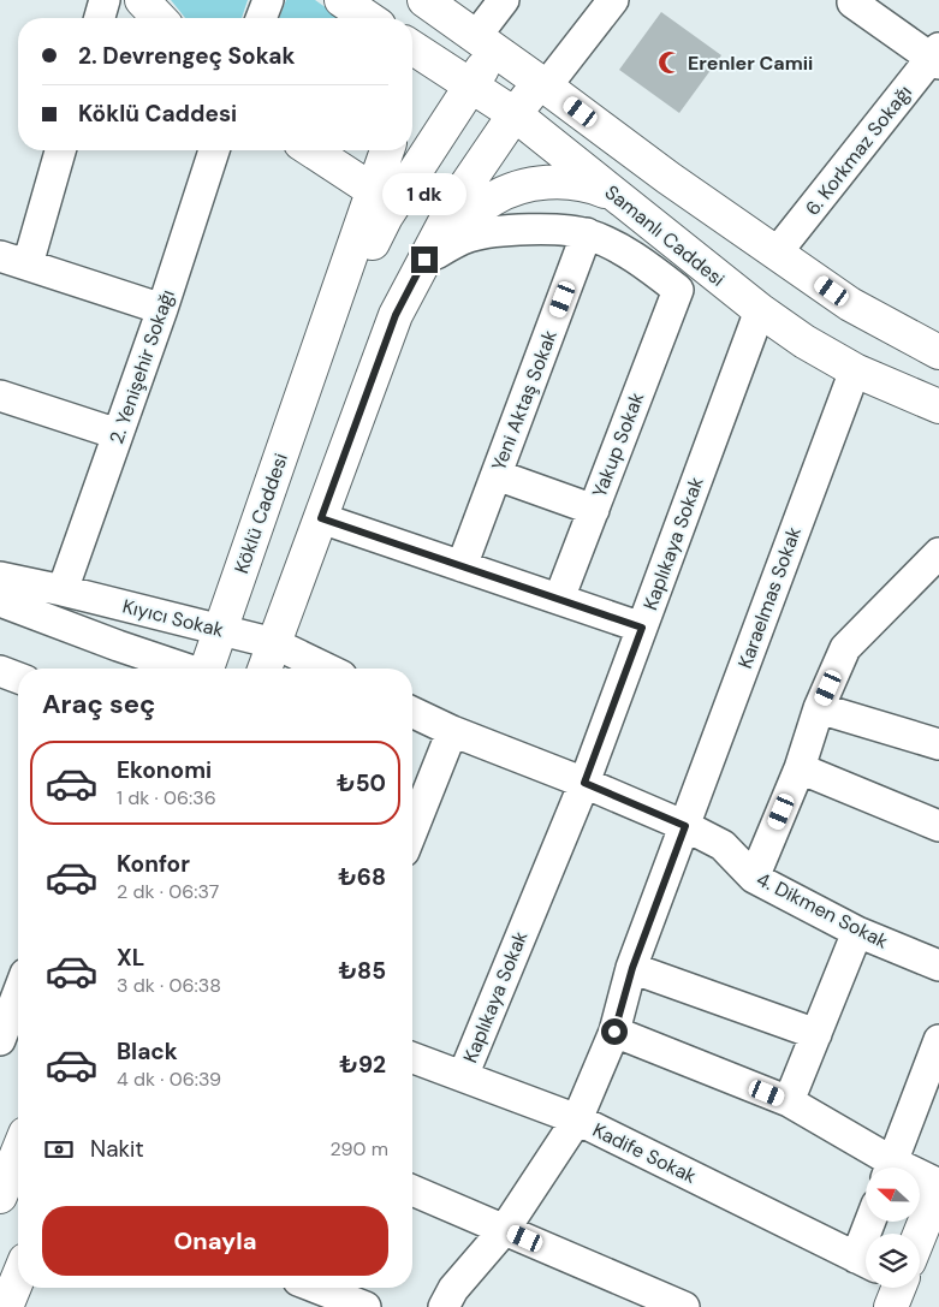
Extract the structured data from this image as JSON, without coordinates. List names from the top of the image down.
{
  "streets": {
    "main road": ["Samanlı Caddesi", "Köklü Caddesi"],
    "street": [
      "6. Korkmaz Sokağı",
      "2. Yenişehir Sokağı",
      "Yeni Aktaş Sokak",
      "Yakup Sokak",
      "Kaplıkaya Sokak",
      "Karaelmas Sokak",
      "Kıyıcı Sokak",
      "4. Dikmen Sokak",
      "Kadife Sokak"
    ]
  },
  "crossings": [
    ["Samanlı Caddesi", "Kaplıkaya Sokak"],
    ["Samanlı Caddesi", "Karaelmas Sokak"],
    ["2. Yenişehir Sokağı", "Kıyıcı Sokak"],
    ["Yeni Aktaş Sokak", "Yakup Sokak"],
    ["Köklü Caddesi", "Kıyıcı Sokak"],
    ["Kaplıkaya Sokak", "4. Dikmen Sokak"],
    ["Kaplıkaya Sokak", "Kadife Sokak"],
    ["Karaelmas Sokak", "4. Dikmen Sokak"],
    ["Karaelmas Sokak", "Kadife Sokak"]
  ],
  "places": {
    "mosque": ["Erenler Camii"]
  },
  "north": "left",
  "page": {
    "banner": ["2. Devrengeç Sokak", "Köklü Caddesi"],
    "bubble": "1 dk",
    "heading": "Araç seç",
    "list": [
      {
        "name": "Ekonomi",
        "note": "1 dk · 06:36",
        "value": "₺50"
      },
      {
        "name": "Konfor",
        "note": "2 dk · 06:37",
        "value": "₺68"
      },
      {
        "name": "XL",
        "note": "3 dk · 06:38",
        "value": "₺85"
      },
      {
        "name": "Black",
        "note": "4 dk · 06:39",
        "value": "₺92"
      }
    ],
    "pay": ["Nakit", "290 m"],
    "buttons": "Onayla"
  }
}
